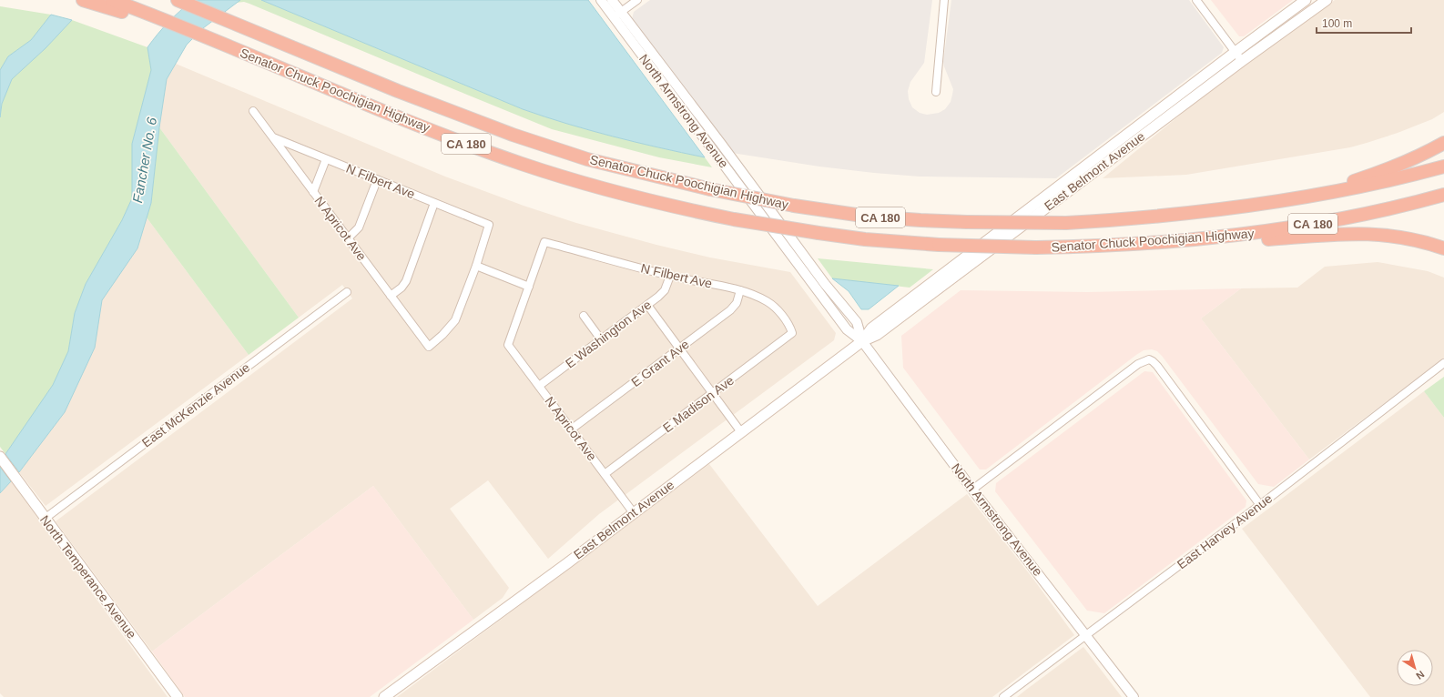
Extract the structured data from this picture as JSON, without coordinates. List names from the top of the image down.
{
  "streets": {
    "highway": ["Senator Chuck Poochigian Highway", "CA 180"],
    "main road": ["East Belmont Avenue", "North Temperance Avenue"],
    "street": [
      "North Armstrong Avenue",
      "N Filbert Ave",
      "N Apricot Ave",
      "E Washington Ave",
      "E Grant Ave",
      "E Madison Ave",
      "East McKenzie Avenue",
      "East Harvey Avenue"
    ]
  },
  "crossings": [
    ["North Armstrong Avenue", "East Belmont Avenue"],
    ["North Armstrong Avenue", "East Harvey Avenue"],
    ["East Belmont Avenue", "N Apricot Ave"],
    ["N Filbert Ave", "N Apricot Ave"],
    ["N Filbert Ave", "E Washington Ave"],
    ["N Filbert Ave", "E Grant Ave"],
    ["N Filbert Ave", "E Madison Ave"],
    ["N Apricot Ave", "E Washington Ave"],
    ["N Apricot Ave", "E Grant Ave"],
    ["N Apricot Ave", "E Madison Ave"],
    ["East McKenzie Avenue", "North Temperance Avenue"]
  ],
  "water": ["Fancher No. 6"],
  "scale_bar": "100 m",
  "north": "bottom right"
}
